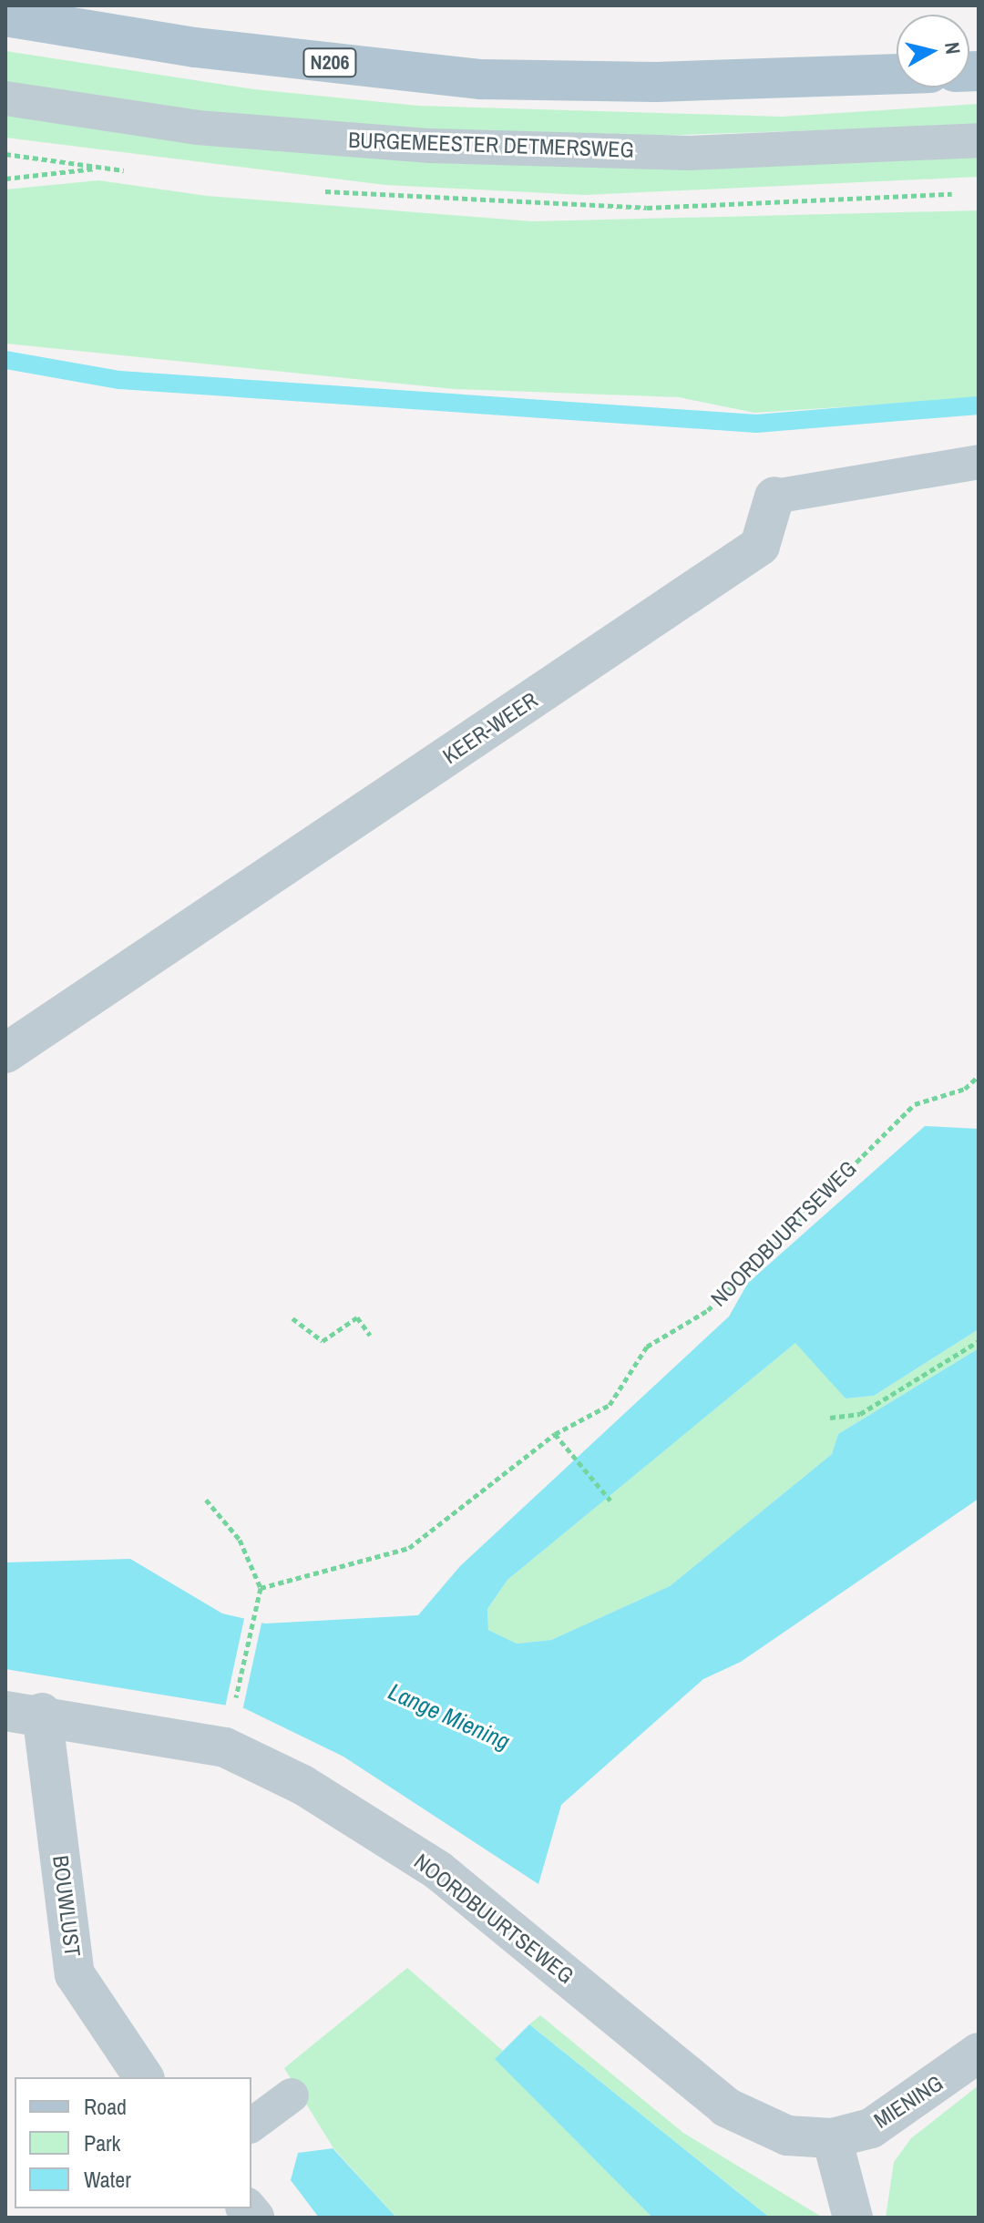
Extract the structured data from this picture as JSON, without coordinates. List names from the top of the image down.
{
  "streets": {
    "main road": ["N206"],
    "street": [
      "KEER-WEER",
      "NOORDBUURTSEWEG",
      "BOUWLUST",
      "MIENING"
    ],
    "lane": ["BURGEMEESTER DETMERSWEG"]
  },
  "crossings": [
    ["NOORDBUURTSEWEG", "BOUWLUST"],
    ["NOORDBUURTSEWEG", "MIENING"]
  ],
  "water": ["Lange Miening"],
  "legend": ["Road", "Park", "Water"],
  "north": "right"
}
